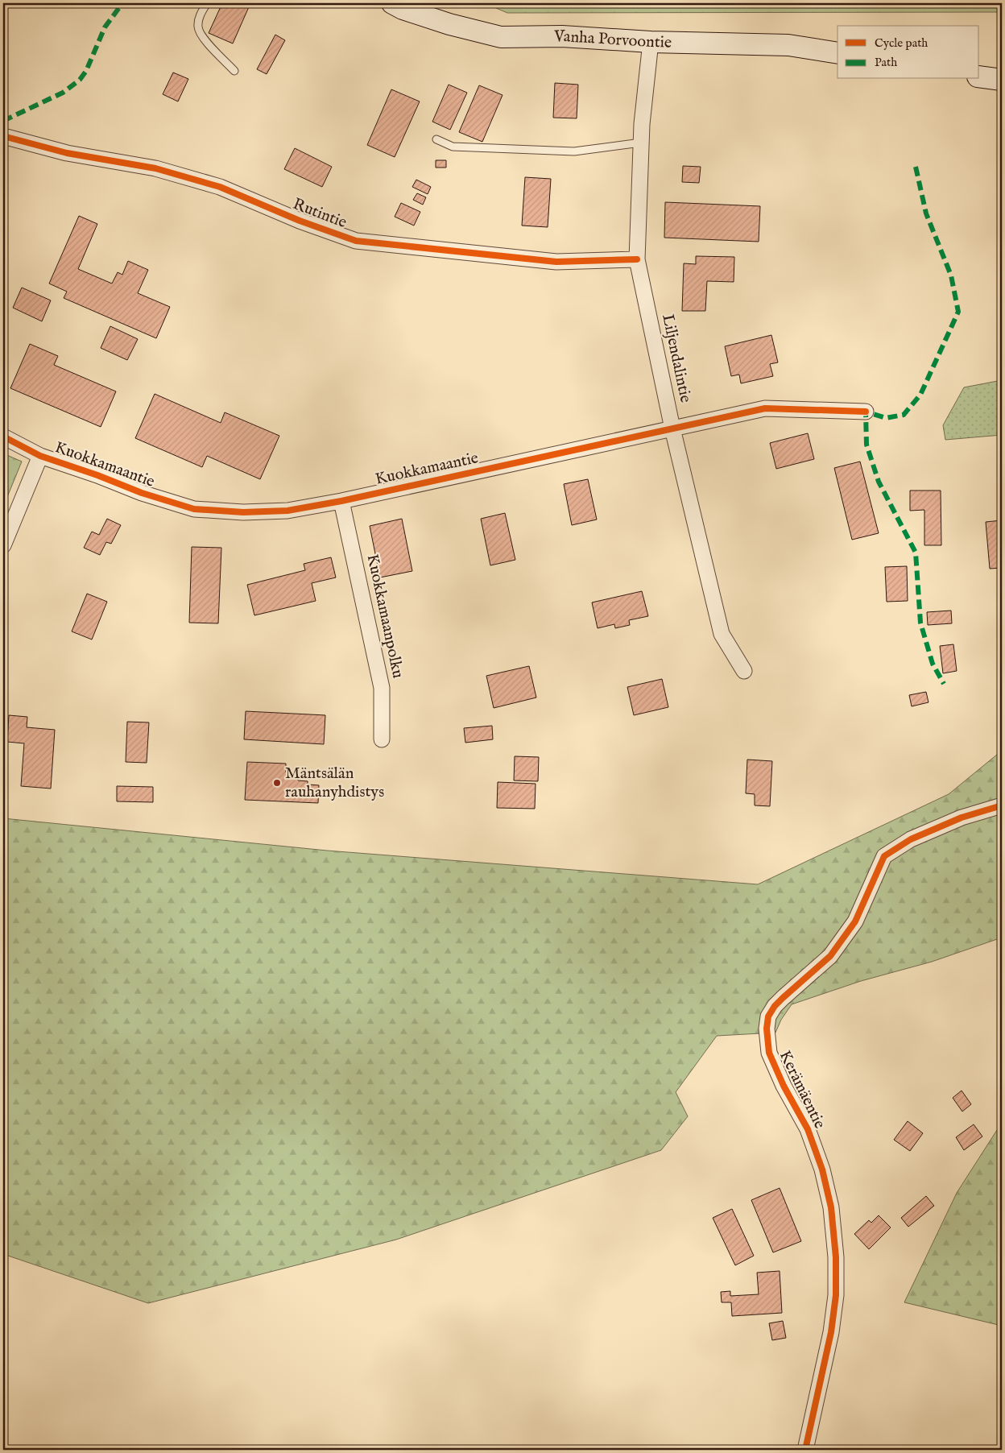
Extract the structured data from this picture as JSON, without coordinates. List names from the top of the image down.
{
  "streets": {
    "main road": ["Vanha Porvoontie"],
    "street": [
      "Rutintie",
      "Liljendalintie",
      "Kuokkamaantie",
      "Kuokkamaanpolku",
      "Kerämäentie"
    ]
  },
  "crossings": [
    ["Vanha Porvoontie", "Liljendalintie"],
    ["Rutintie", "Liljendalintie"],
    ["Liljendalintie", "Kuokkamaantie"],
    ["Kuokkamaantie", "Kuokkamaanpolku"]
  ],
  "places": ["Mäntsälän rauhanyhdistys"],
  "legend": ["Cycle path", "Path"]
}
